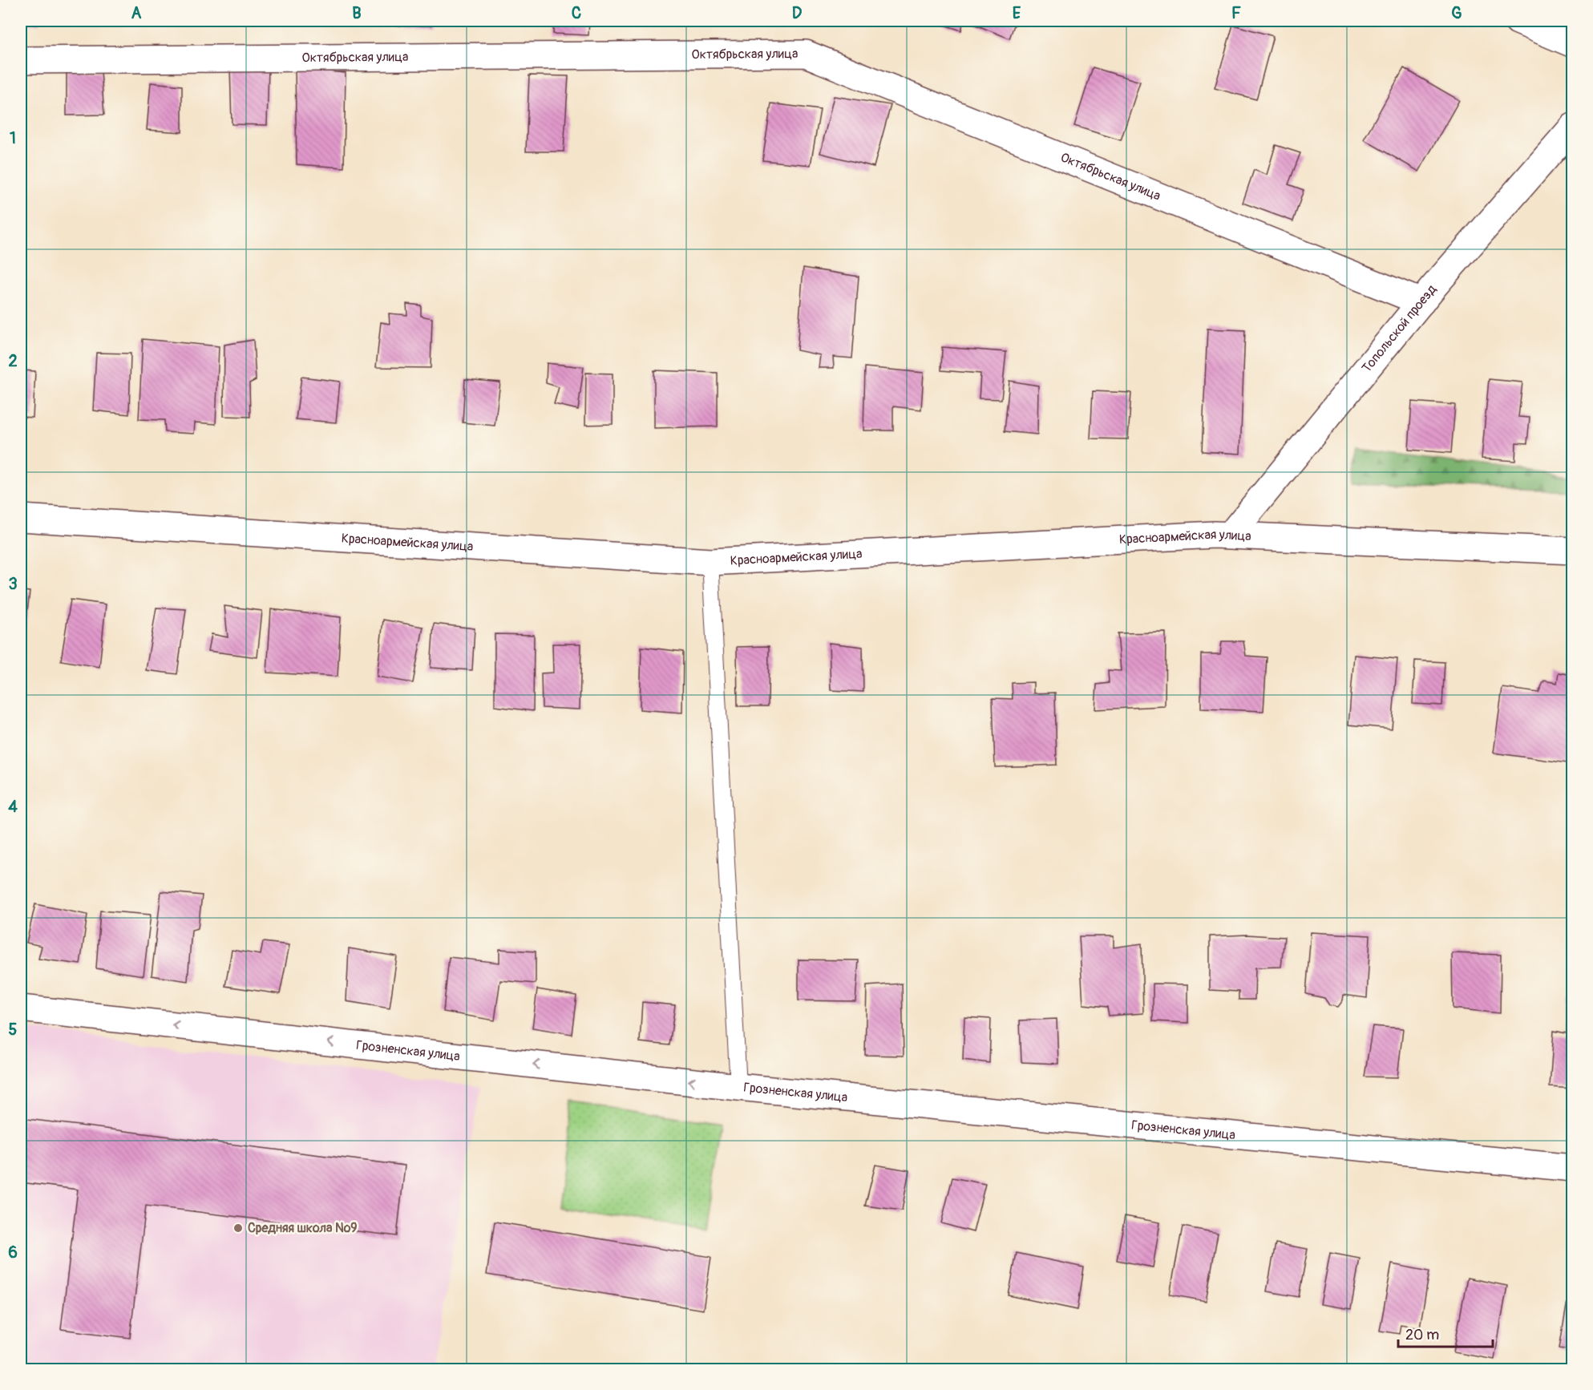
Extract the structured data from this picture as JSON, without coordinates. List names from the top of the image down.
{
  "streets": {
    "street": [
      "Октябрьская улица",
      "Топольской проезд",
      "Красноармейская улица",
      "Грозненская улица"
    ]
  },
  "crossings": [
    ["Октябрьская улица", "Топольской проезд"],
    ["Топольской проезд", "Красноармейская улица"]
  ],
  "one_way": ["Грозненская улица"],
  "places": ["Средняя школа №9"],
  "scale_bar": "20 m",
  "grid": {
    "columns": [
      "A",
      "B",
      "C",
      "D",
      "E",
      "F",
      "G"
    ],
    "rows": [
      "1",
      "2",
      "3",
      "4",
      "5",
      "6"
    ]
  }
}
